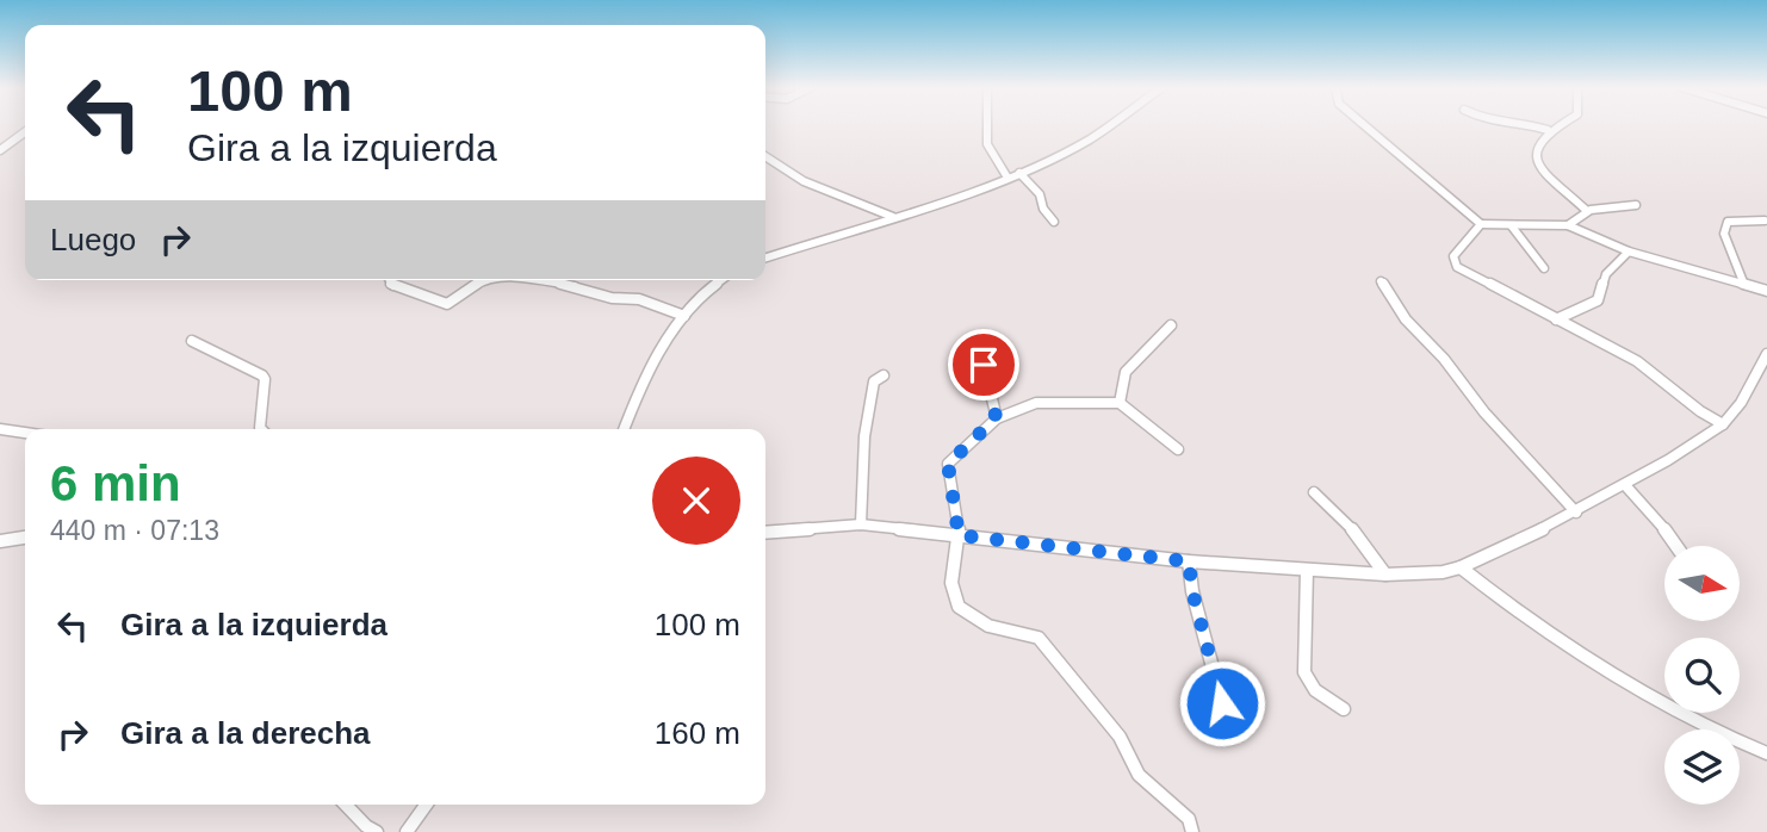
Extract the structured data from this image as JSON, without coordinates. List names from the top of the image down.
{
  "north": "right",
  "page": {
    "turn": ["100 m", "Gira a la izquierda"],
    "then": "Luego",
    "heading": ["6 min", "440 m · 07:13"],
    "list": [
      {
        "name": "Gira a la izquierda",
        "value": "100 m"
      },
      {
        "name": "Gira a la derecha",
        "value": "160 m"
      }
    ]
  }
}
